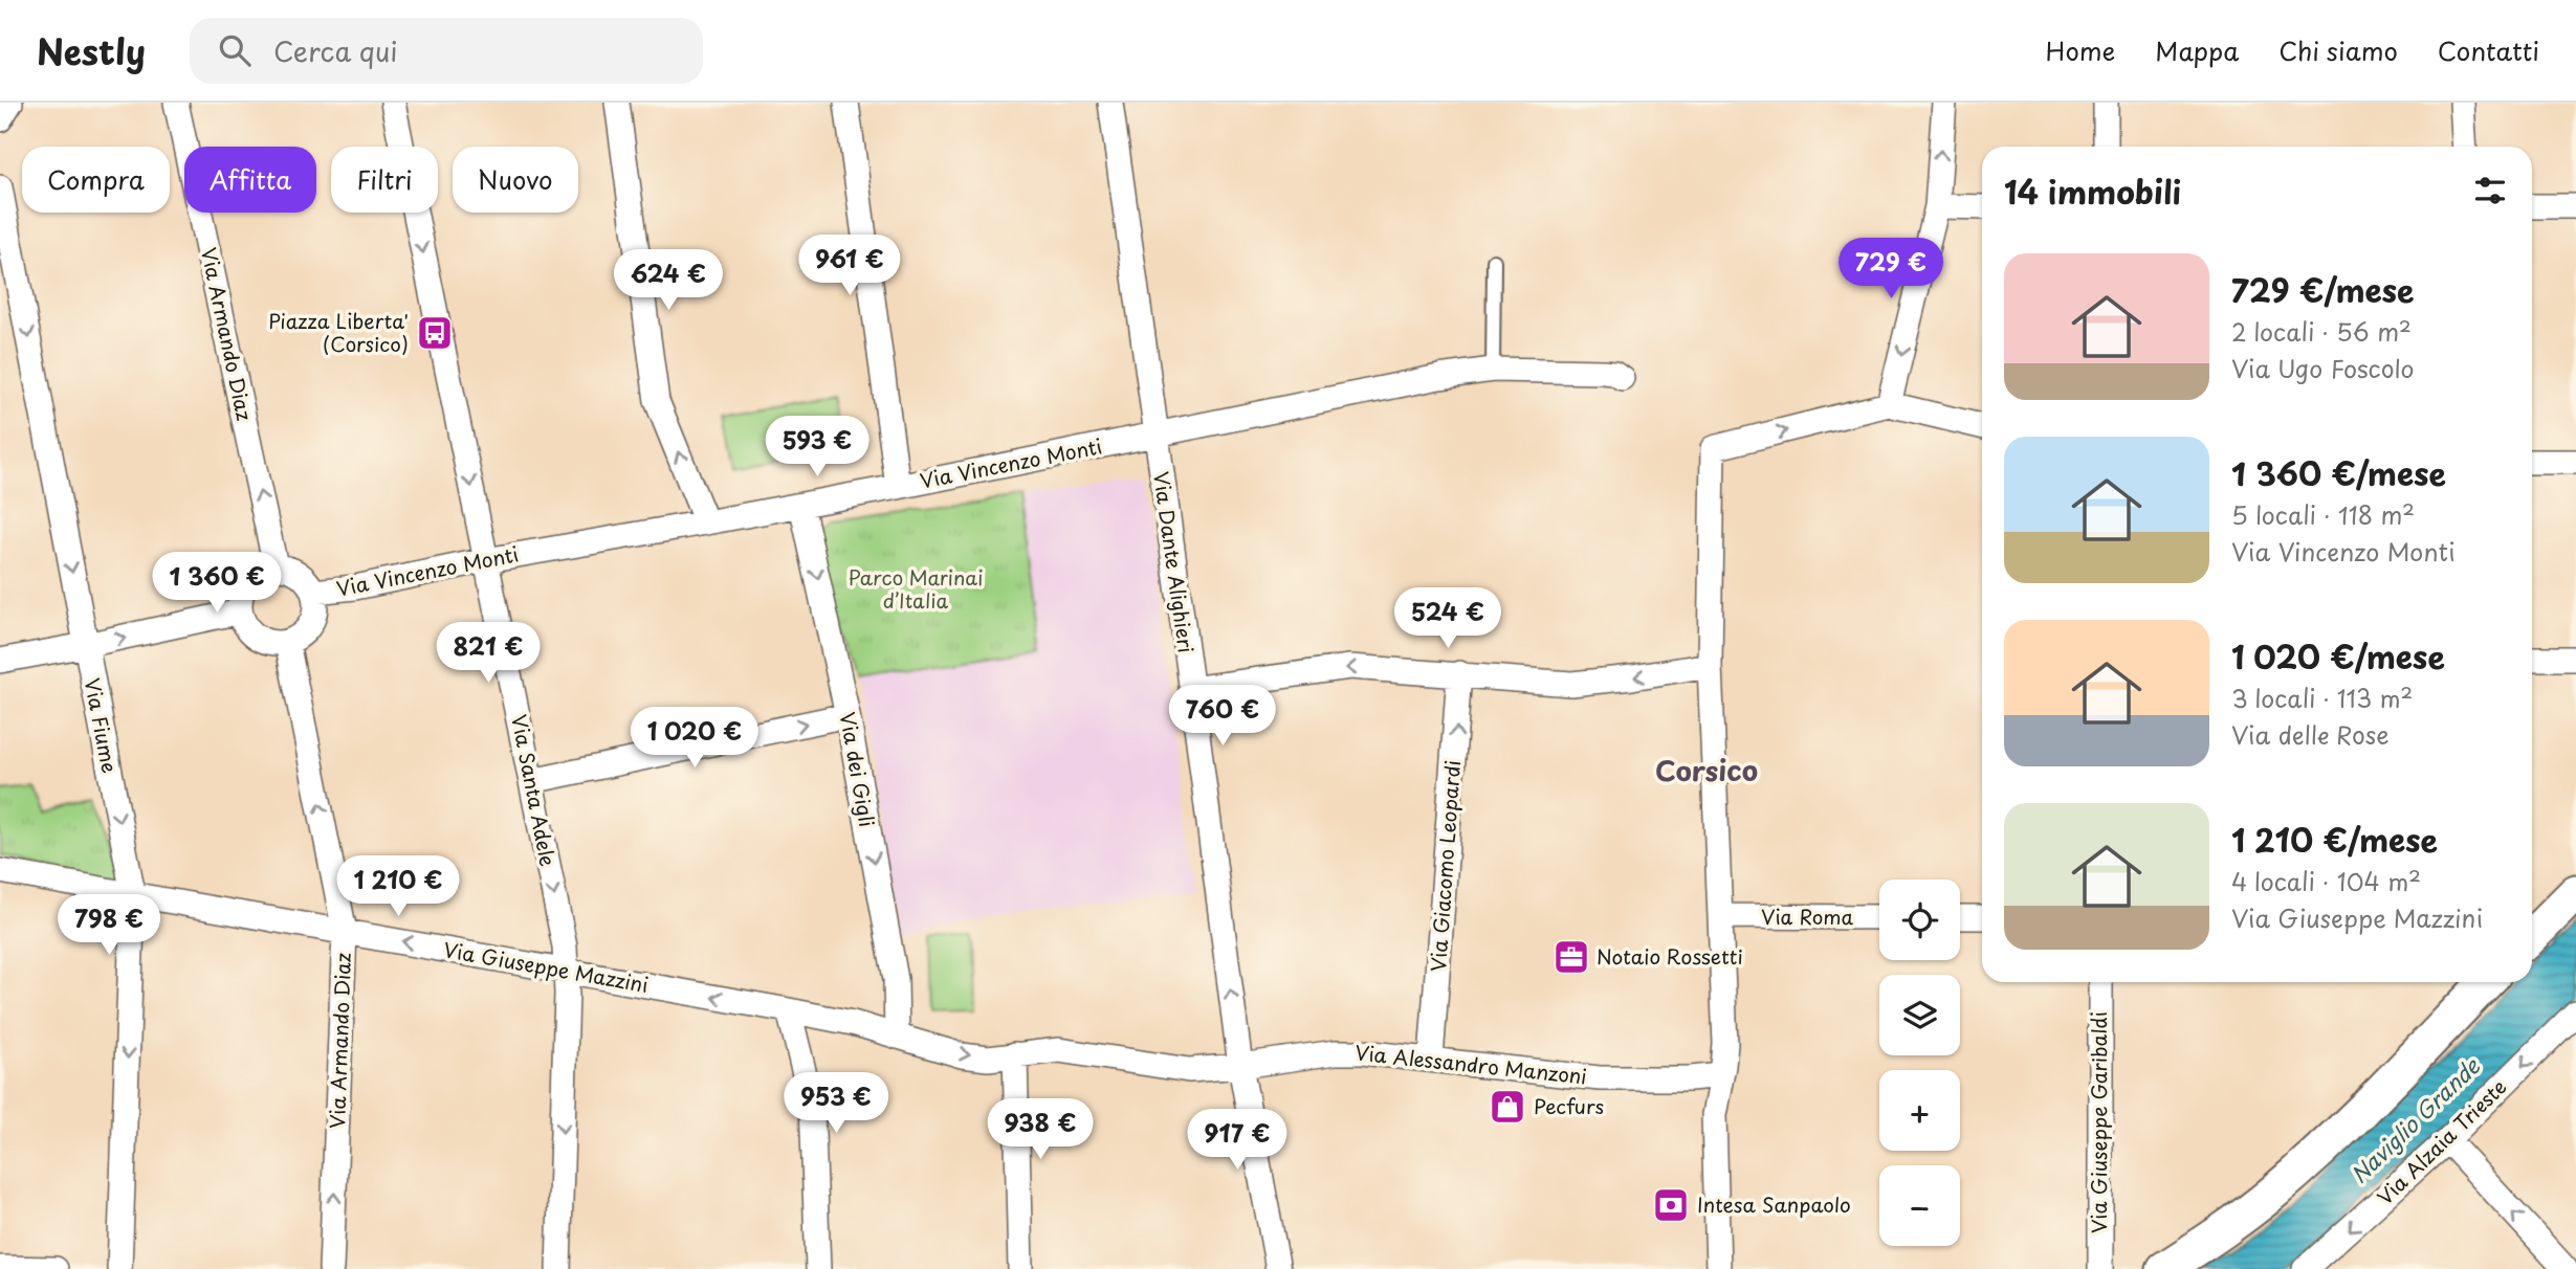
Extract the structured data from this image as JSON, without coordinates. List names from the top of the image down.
{
  "streets": {
    "street": [
      "Via Armando Diaz",
      "Via Vincenzo Monti",
      "Via Dante Alighieri",
      "Via Fiume",
      "Via dei Gigli",
      "Via Santa Adele",
      "Via Giacomo Leopardi",
      "Via Roma",
      "Via Giuseppe Mazzini",
      "Via Alessandro Manzoni",
      "Via Giuseppe Garibaldi",
      "Via Alzaia Trieste"
    ]
  },
  "crossings": [
    ["Via Armando Diaz", "Via Vincenzo Monti"],
    ["Via Armando Diaz", "Via Giuseppe Mazzini"],
    ["Via Vincenzo Monti", "Via Dante Alighieri"],
    ["Via Vincenzo Monti", "Via dei Gigli"],
    ["Via Vincenzo Monti", "Via Santa Adele"],
    ["Via Dante Alighieri", "Via Alessandro Manzoni"],
    ["Via Fiume", "Via Giuseppe Mazzini"],
    ["Via dei Gigli", "Via Alessandro Manzoni"],
    ["Via Santa Adele", "Via Giuseppe Mazzini"],
    ["Via Giacomo Leopardi", "Via Alessandro Manzoni"],
    ["Via Giuseppe Mazzini", "Via Alessandro Manzoni"]
  ],
  "one_way": [
    "Via Armando Diaz",
    "Via Fiume",
    "Via dei Gigli",
    "Via Giacomo Leopardi",
    "Via Giuseppe Mazzini",
    "Via Alzaia Trieste"
  ],
  "districts": ["Corsico"],
  "water": ["Naviglio Grande"],
  "parks": ["Parco Marinai d’Italia"],
  "places": {
    "bus stop": ["Piazza Liberta' (Corsico)"],
    "office": ["Notaio Rossetti"],
    "shop": ["Pecfurs"],
    "bank": ["Intesa Sanpaolo"]
  },
  "page": {
    "header": "Nestly",
    "search": "Cerca qui",
    "nav": [
      "Home",
      "Mappa",
      "Chi siamo",
      "Contatti"
    ],
    "chip": [
      "Compra",
      "Affitta",
      "Filtri",
      "Nuovo"
    ],
    "heading": "14 immobili",
    "price": [
      "961 €",
      "729 €",
      "624 €",
      "593 €",
      "1 360 €",
      "524 €",
      "821 €",
      "760 €",
      "1 020 €",
      "1 210 €",
      "798 €",
      "953 €",
      "938 €",
      "917 €"
    ],
    "list": [
      {
        "name": "729 €/mese",
        "note": "2 locali · 56 m² · Via Ugo Foscolo"
      },
      {
        "name": "1 360 €/mese",
        "note": "5 locali · 118 m² · Via Vincenzo Monti"
      },
      {
        "name": "1 020 €/mese",
        "note": "3 locali · 113 m² · Via delle Rose"
      },
      {
        "name": "1 210 €/mese",
        "note": "4 locali · 104 m² · Via Giuseppe Mazzini"
      }
    ],
    "map_buttons": ["+", "−"]
  }
}
